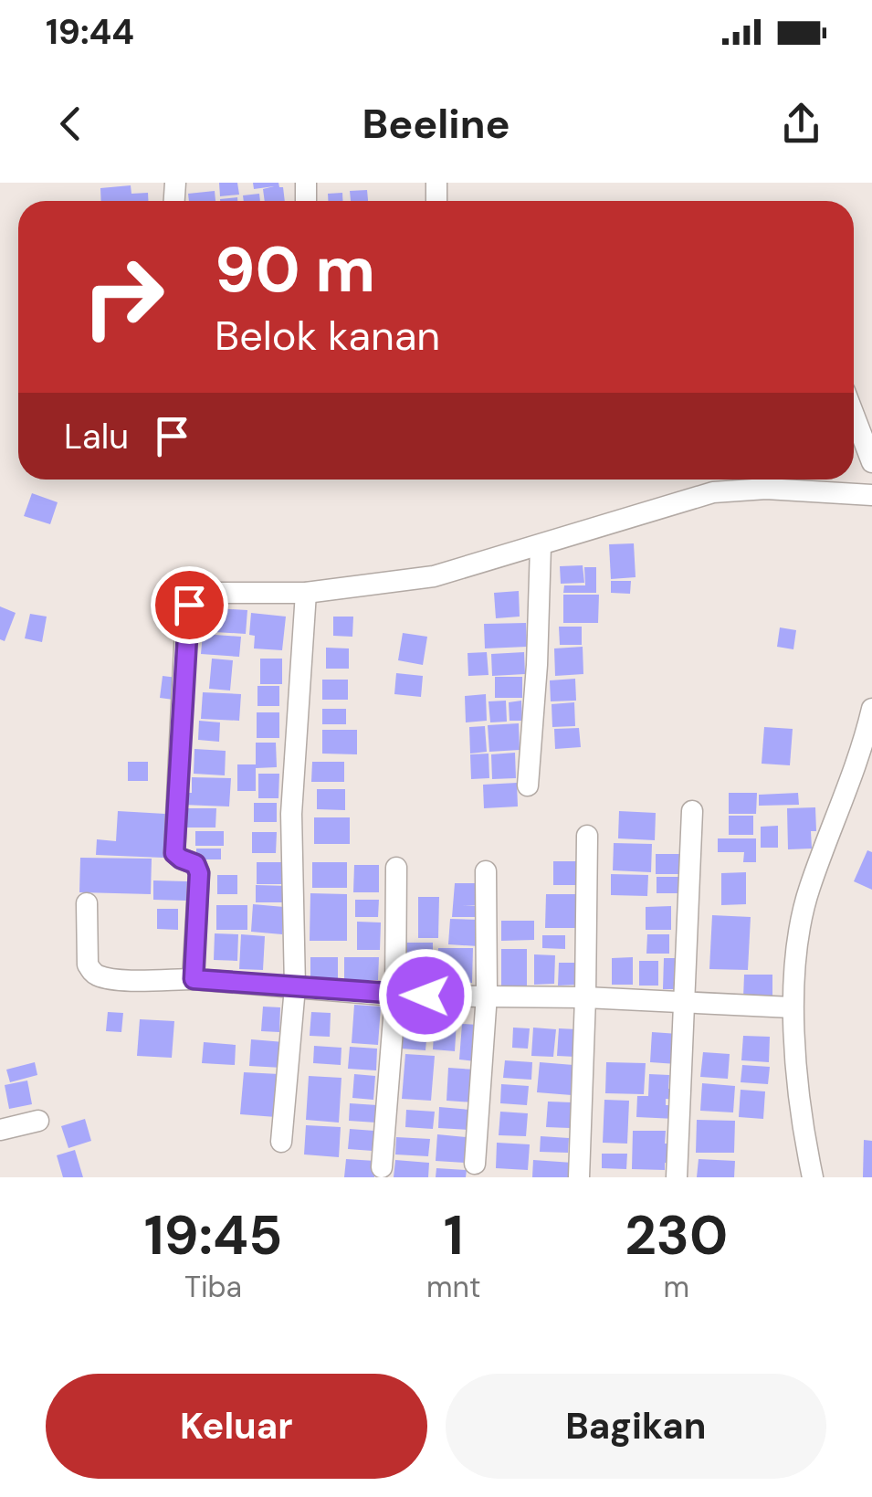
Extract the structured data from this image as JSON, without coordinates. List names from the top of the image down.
{
  "page": {
    "status": "19:44",
    "header": "Beeline",
    "turn": ["90 m", "Belok kanan"],
    "then": "Lalu",
    "eta": [
      "19:45",
      "Tiba",
      "1",
      "mnt",
      "230",
      "m"
    ],
    "buttons": ["Keluar", "Bagikan"]
  }
}
